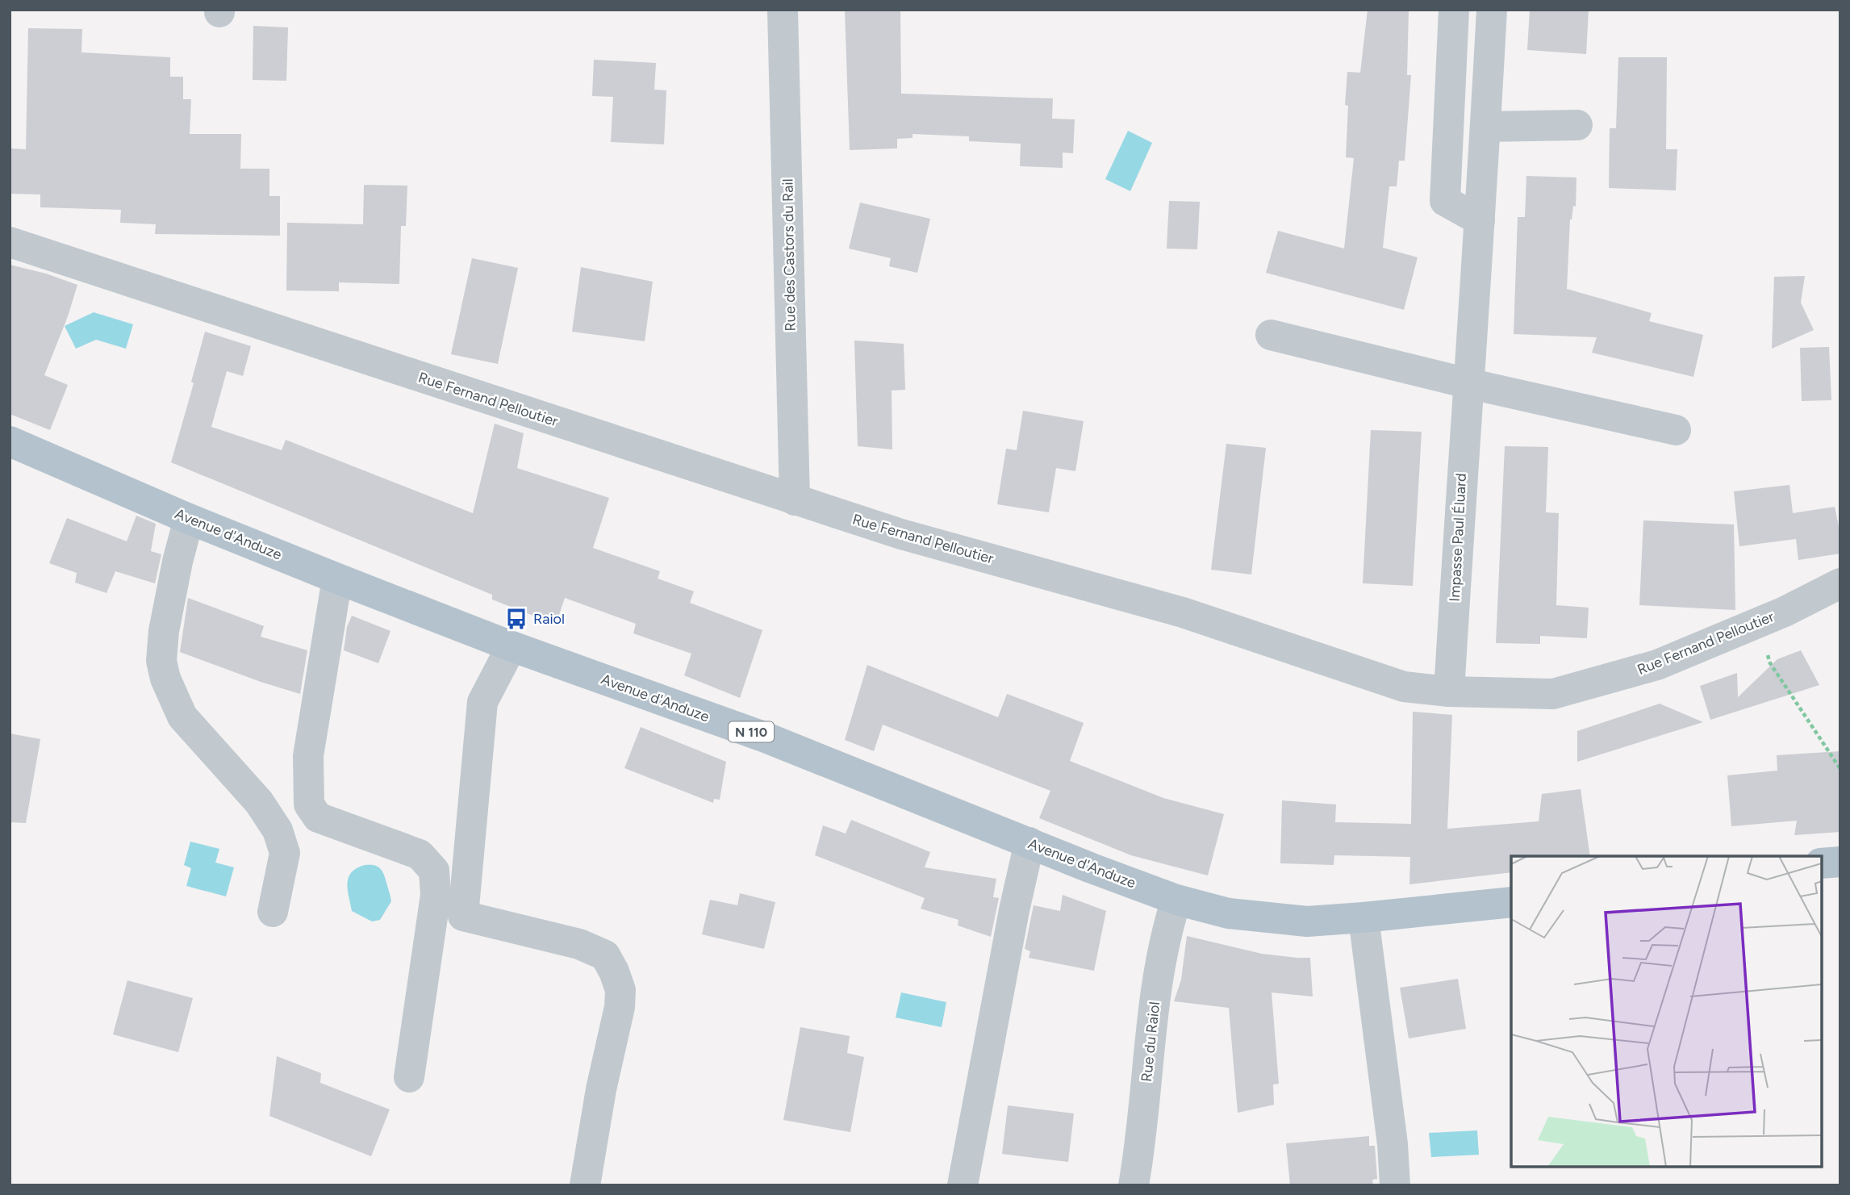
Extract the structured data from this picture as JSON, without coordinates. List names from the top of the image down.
{
  "streets": {
    "main road": ["Avenue d'Anduze", "N 110"],
    "street": [
      "Rue des Castors du Rail",
      "Rue Fernand Pelloutier",
      "Impasse Paul Éluard",
      "Rue du Raiol"
    ]
  },
  "crossings": [
    ["Rue des Castors du Rail", "Rue Fernand Pelloutier"],
    ["Rue Fernand Pelloutier", "Impasse Paul Éluard"],
    ["Avenue d'Anduze", "Rue du Raiol"]
  ],
  "places": {
    "bus stop": ["Raiol"]
  }
}
